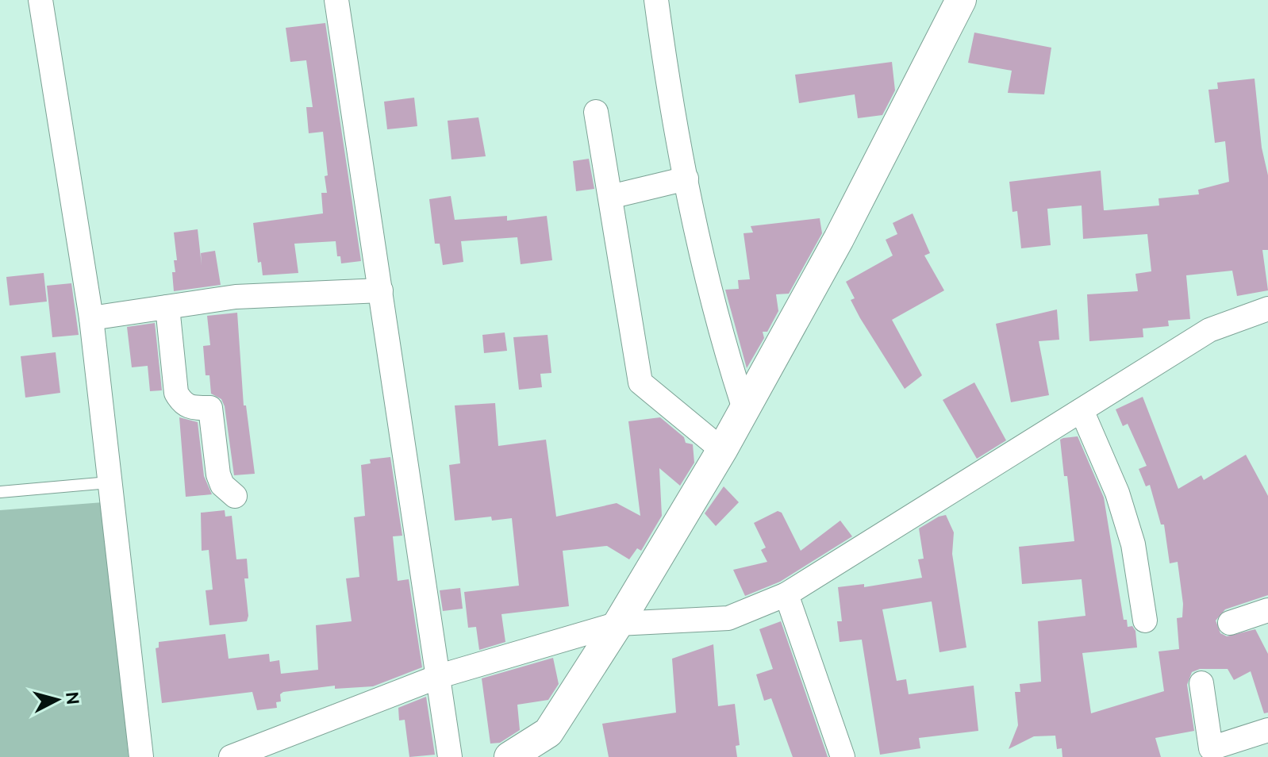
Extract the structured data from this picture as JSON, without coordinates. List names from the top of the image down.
{
  "north": "right"
}
